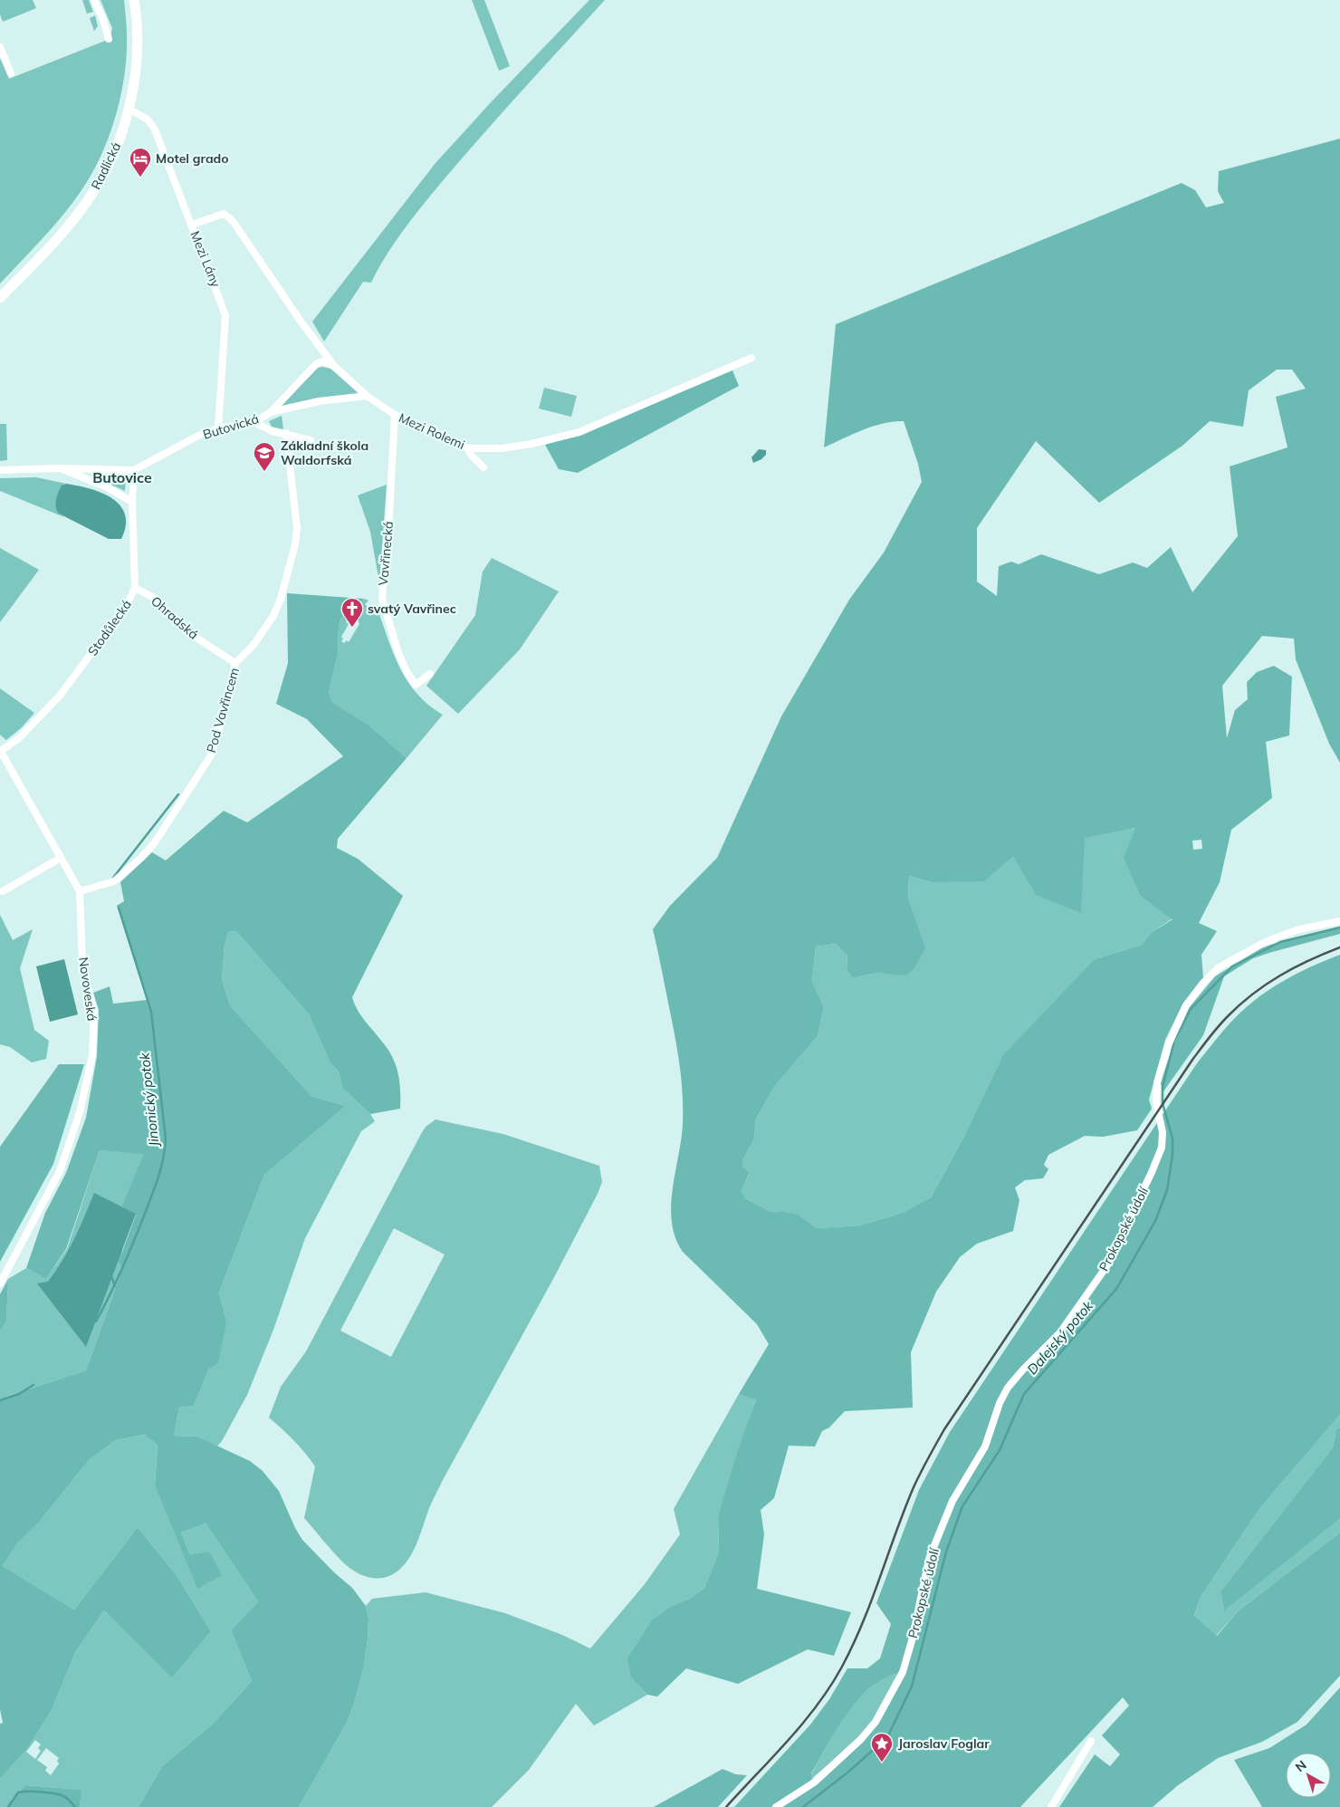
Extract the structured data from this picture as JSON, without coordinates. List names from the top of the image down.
{
  "streets": {
    "main road": ["Radlická"],
    "street": [
      "Mezi Lány",
      "Butovická",
      "Mezi Rolemi",
      "Vavřinecká",
      "Ohradská",
      "Stodůlecká",
      "Pod Vavřincem",
      "Novoveská",
      "Prokopské údolí"
    ]
  },
  "crossings": [
    ["Radlická", "Mezi Lány"],
    ["Mezi Lány", "Butovická"],
    ["Mezi Lány", "Mezi Rolemi"],
    ["Butovická", "Mezi Rolemi"],
    ["Butovická", "Stodůlecká"],
    ["Mezi Rolemi", "Vavřinecká"],
    ["Ohradská", "Stodůlecká"],
    ["Ohradská", "Pod Vavřincem"],
    ["Stodůlecká", "Novoveská"],
    ["Pod Vavřincem", "Novoveská"]
  ],
  "districts": ["Butovice"],
  "water": ["Jinonický potok", "Dalejský potok"],
  "places": {
    "hotel": ["Motel grado"],
    "school or university": ["Základní škola Waldorfská"],
    "church": ["svatý Vavřinec"],
    "place": ["Jaroslav Foglar"]
  },
  "north": "top left"
}
